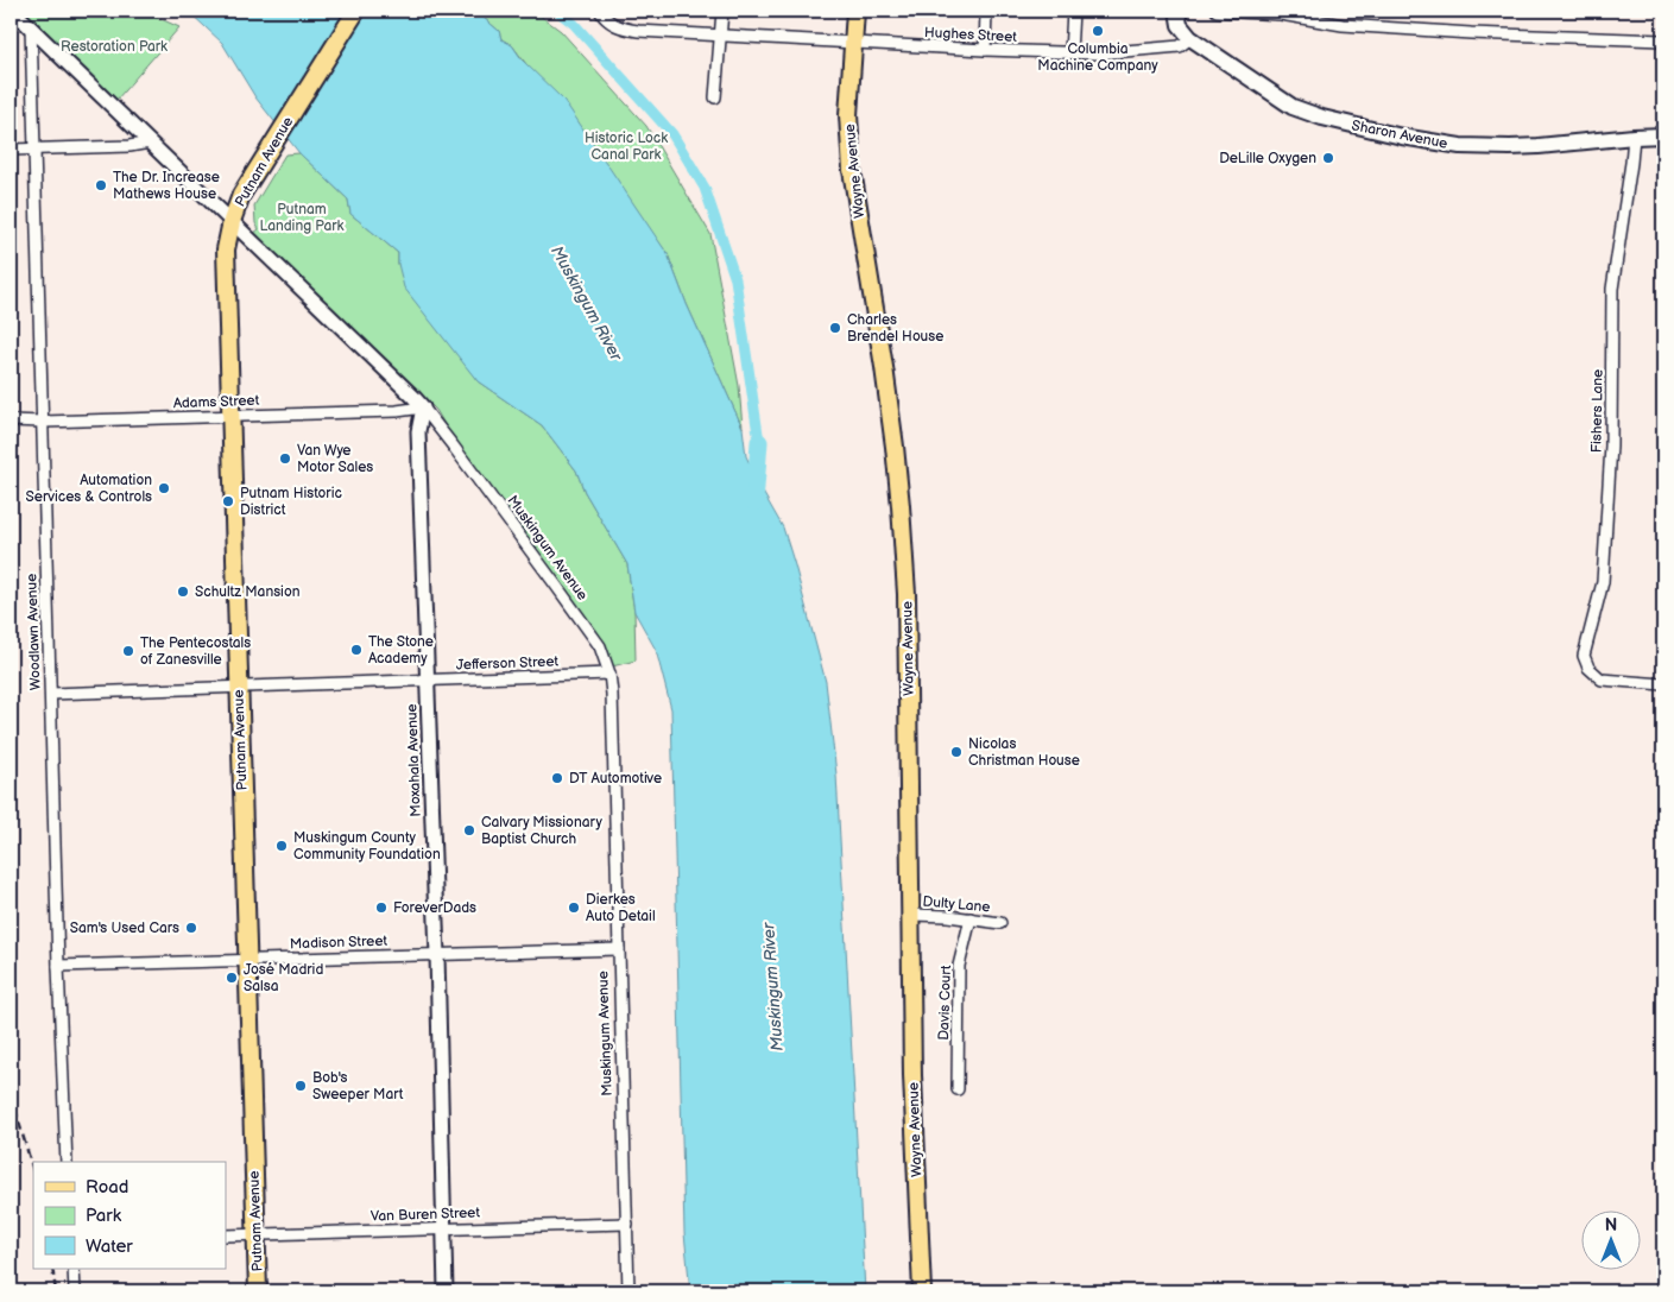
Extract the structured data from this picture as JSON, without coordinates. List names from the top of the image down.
{
  "streets": {
    "main road": ["Sharon Avenue", "Putnam Avenue", "Wayne Avenue"],
    "street": [
      "Hughes Street",
      "Adams Street",
      "Fishers Lane",
      "Muskingum Avenue",
      "Woodlawn Avenue",
      "Jefferson Street",
      "Moxahala Avenue",
      "Dulty Lane",
      "Madison Street",
      "Davis Court",
      "Van Buren Street"
    ]
  },
  "crossings": [
    ["Hughes Street", "Sharon Avenue"],
    ["Hughes Street", "Wayne Avenue"],
    ["Sharon Avenue", "Fishers Lane"],
    ["Putnam Avenue", "Adams Street"],
    ["Putnam Avenue", "Muskingum Avenue"],
    ["Putnam Avenue", "Jefferson Street"],
    ["Putnam Avenue", "Madison Street"],
    ["Putnam Avenue", "Van Buren Street"],
    ["Wayne Avenue", "Dulty Lane"],
    ["Adams Street", "Muskingum Avenue"],
    ["Adams Street", "Woodlawn Avenue"],
    ["Adams Street", "Moxahala Avenue"],
    ["Muskingum Avenue", "Woodlawn Avenue"],
    ["Muskingum Avenue", "Jefferson Street"],
    ["Muskingum Avenue", "Moxahala Avenue"],
    ["Muskingum Avenue", "Madison Street"],
    ["Muskingum Avenue", "Van Buren Street"],
    ["Woodlawn Avenue", "Jefferson Street"],
    ["Woodlawn Avenue", "Madison Street"],
    ["Jefferson Street", "Moxahala Avenue"],
    ["Moxahala Avenue", "Madison Street"],
    ["Moxahala Avenue", "Van Buren Street"],
    ["Dulty Lane", "Davis Court"]
  ],
  "water": ["Muskingum River"],
  "parks": ["Restoration Park", "Historic Lock Canal Park", "Putnam Landing Park"],
  "places": [
    "Columbia Machine Company",
    "DeLille Oxygen",
    "The Dr. Increase Mathews House",
    "Charles Brendel House",
    "Van Wye Motor Sales",
    "Automation Services & Controls",
    "Putnam Historic District",
    "Schultz Mansion",
    "The Stone Academy",
    "The Pentecostals of Zanesville",
    "Nicolas Christman House",
    "DT Automotive",
    "Calvary Missionary Baptist Church",
    "Muskingum County Community Foundation",
    "ForeverDads",
    "Dierkes Auto Detail",
    "Sam's Used Cars",
    "José Madrid Salsa",
    "Bob's Sweeper Mart"
  ],
  "legend": ["Road", "Park", "Water"],
  "north": "top"
}
